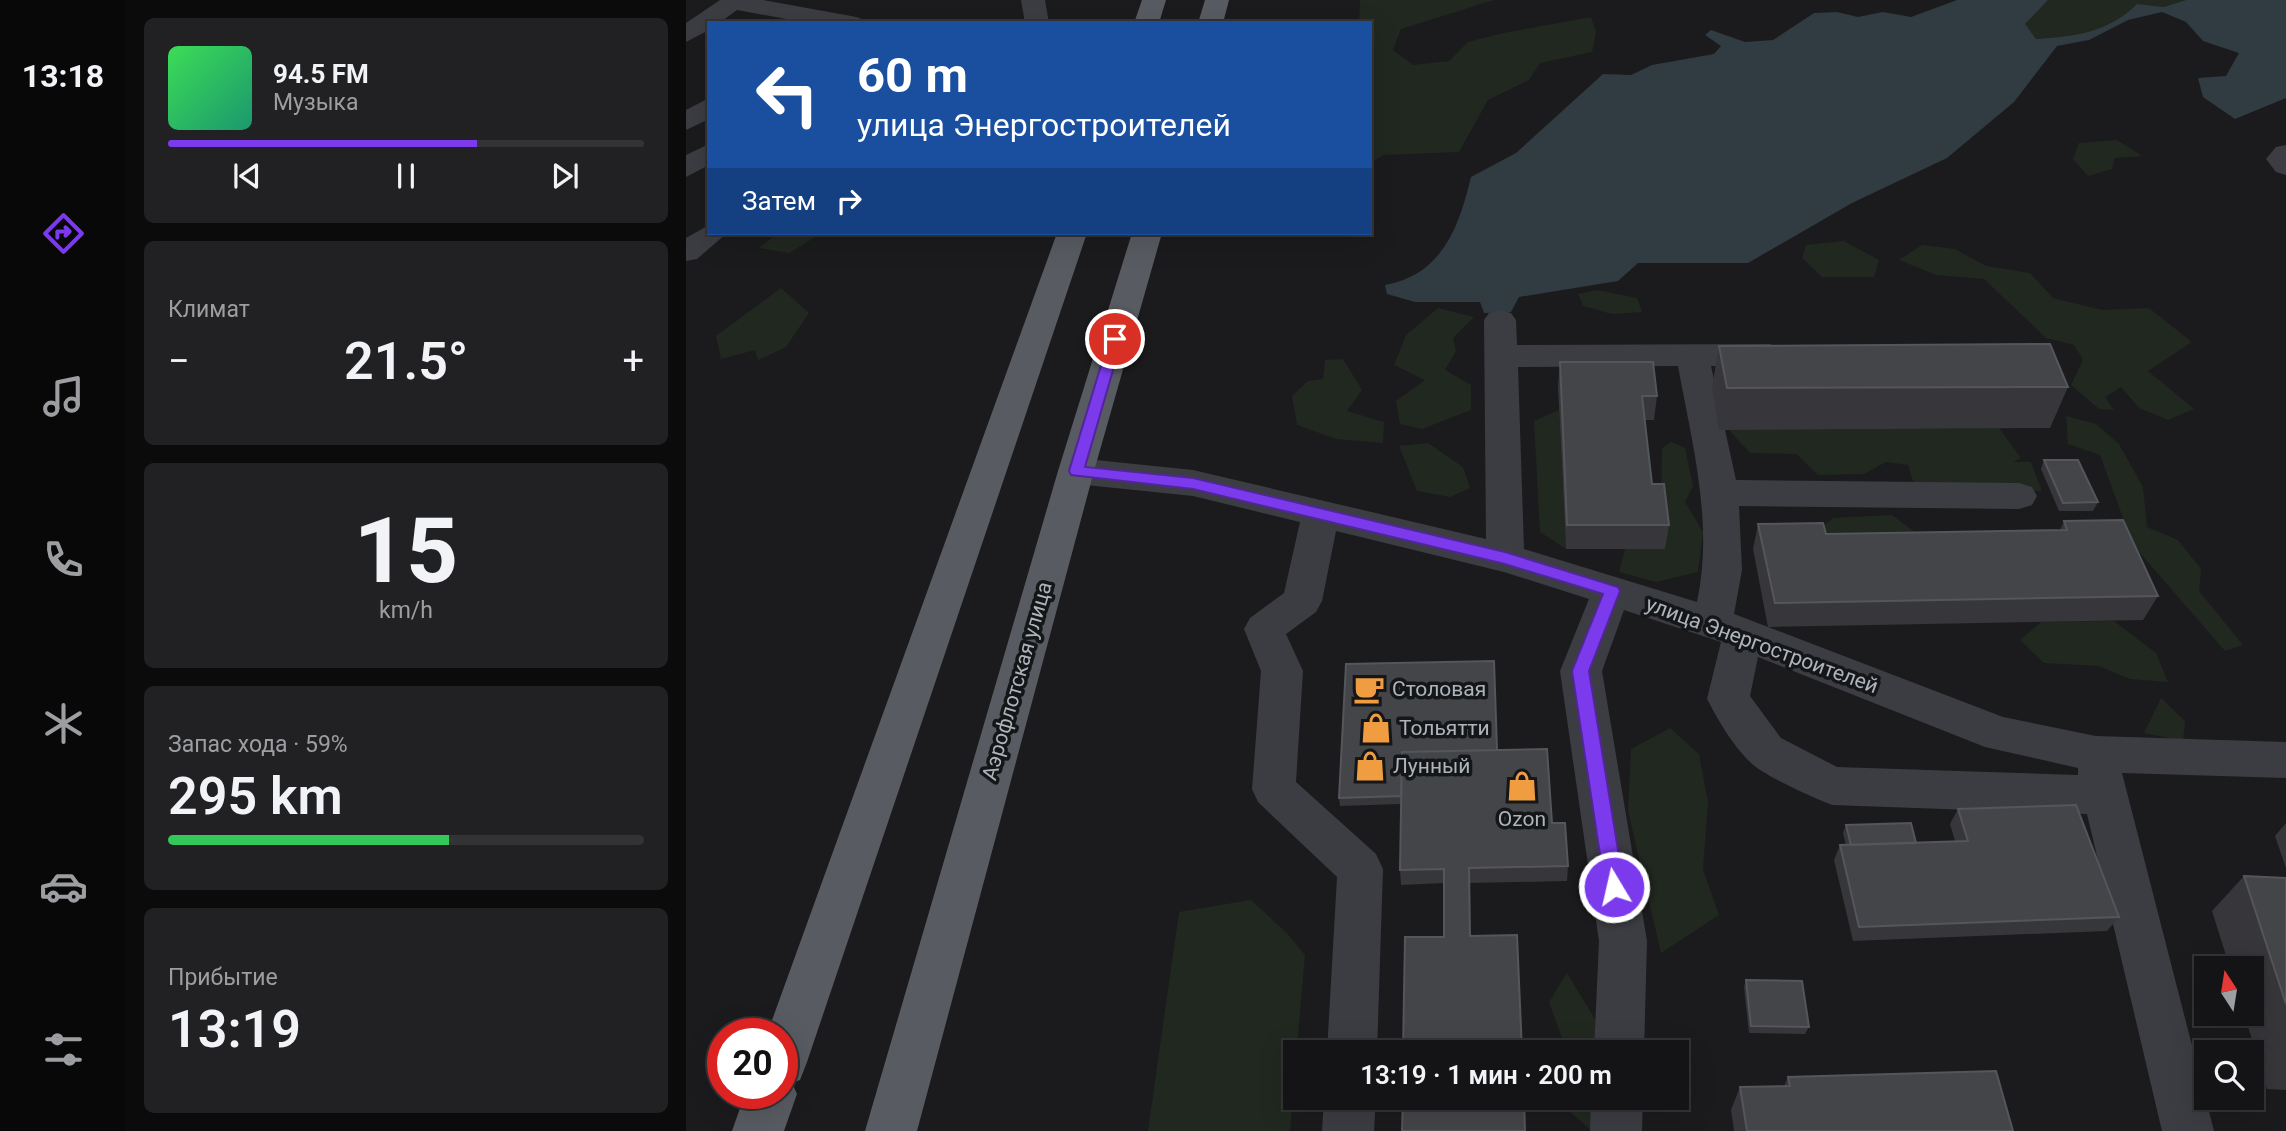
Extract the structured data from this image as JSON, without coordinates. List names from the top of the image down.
{
  "streets": {
    "main road": ["Аэрофлотская улица"],
    "street": ["улица Энергостроителей"]
  },
  "crossings": [
    ["улица Энергостроителей", "Аэрофлотская улица"]
  ],
  "places": {
    "cafe": ["Столовая"],
    "shop": ["Тольятти", "Лунный", "Ozon"]
  },
  "north": "top",
  "page": {
    "tabs": "13:18",
    "turn": ["60 m", "улица Энергостроителей"],
    "song": ["94.5 FM", "Музыка"],
    "then": "Затем",
    "tile": [
      "Климат",
      ["15", "km/h"],
      ["Запас хода · 59%", "295 km"],
      ["Прибытие", "13:19"]
    ],
    "heat": ["−", "21.5°", "+"],
    "limit": "20",
    "trip": "13:19 · 1 мин · 200 m"
  }
}
